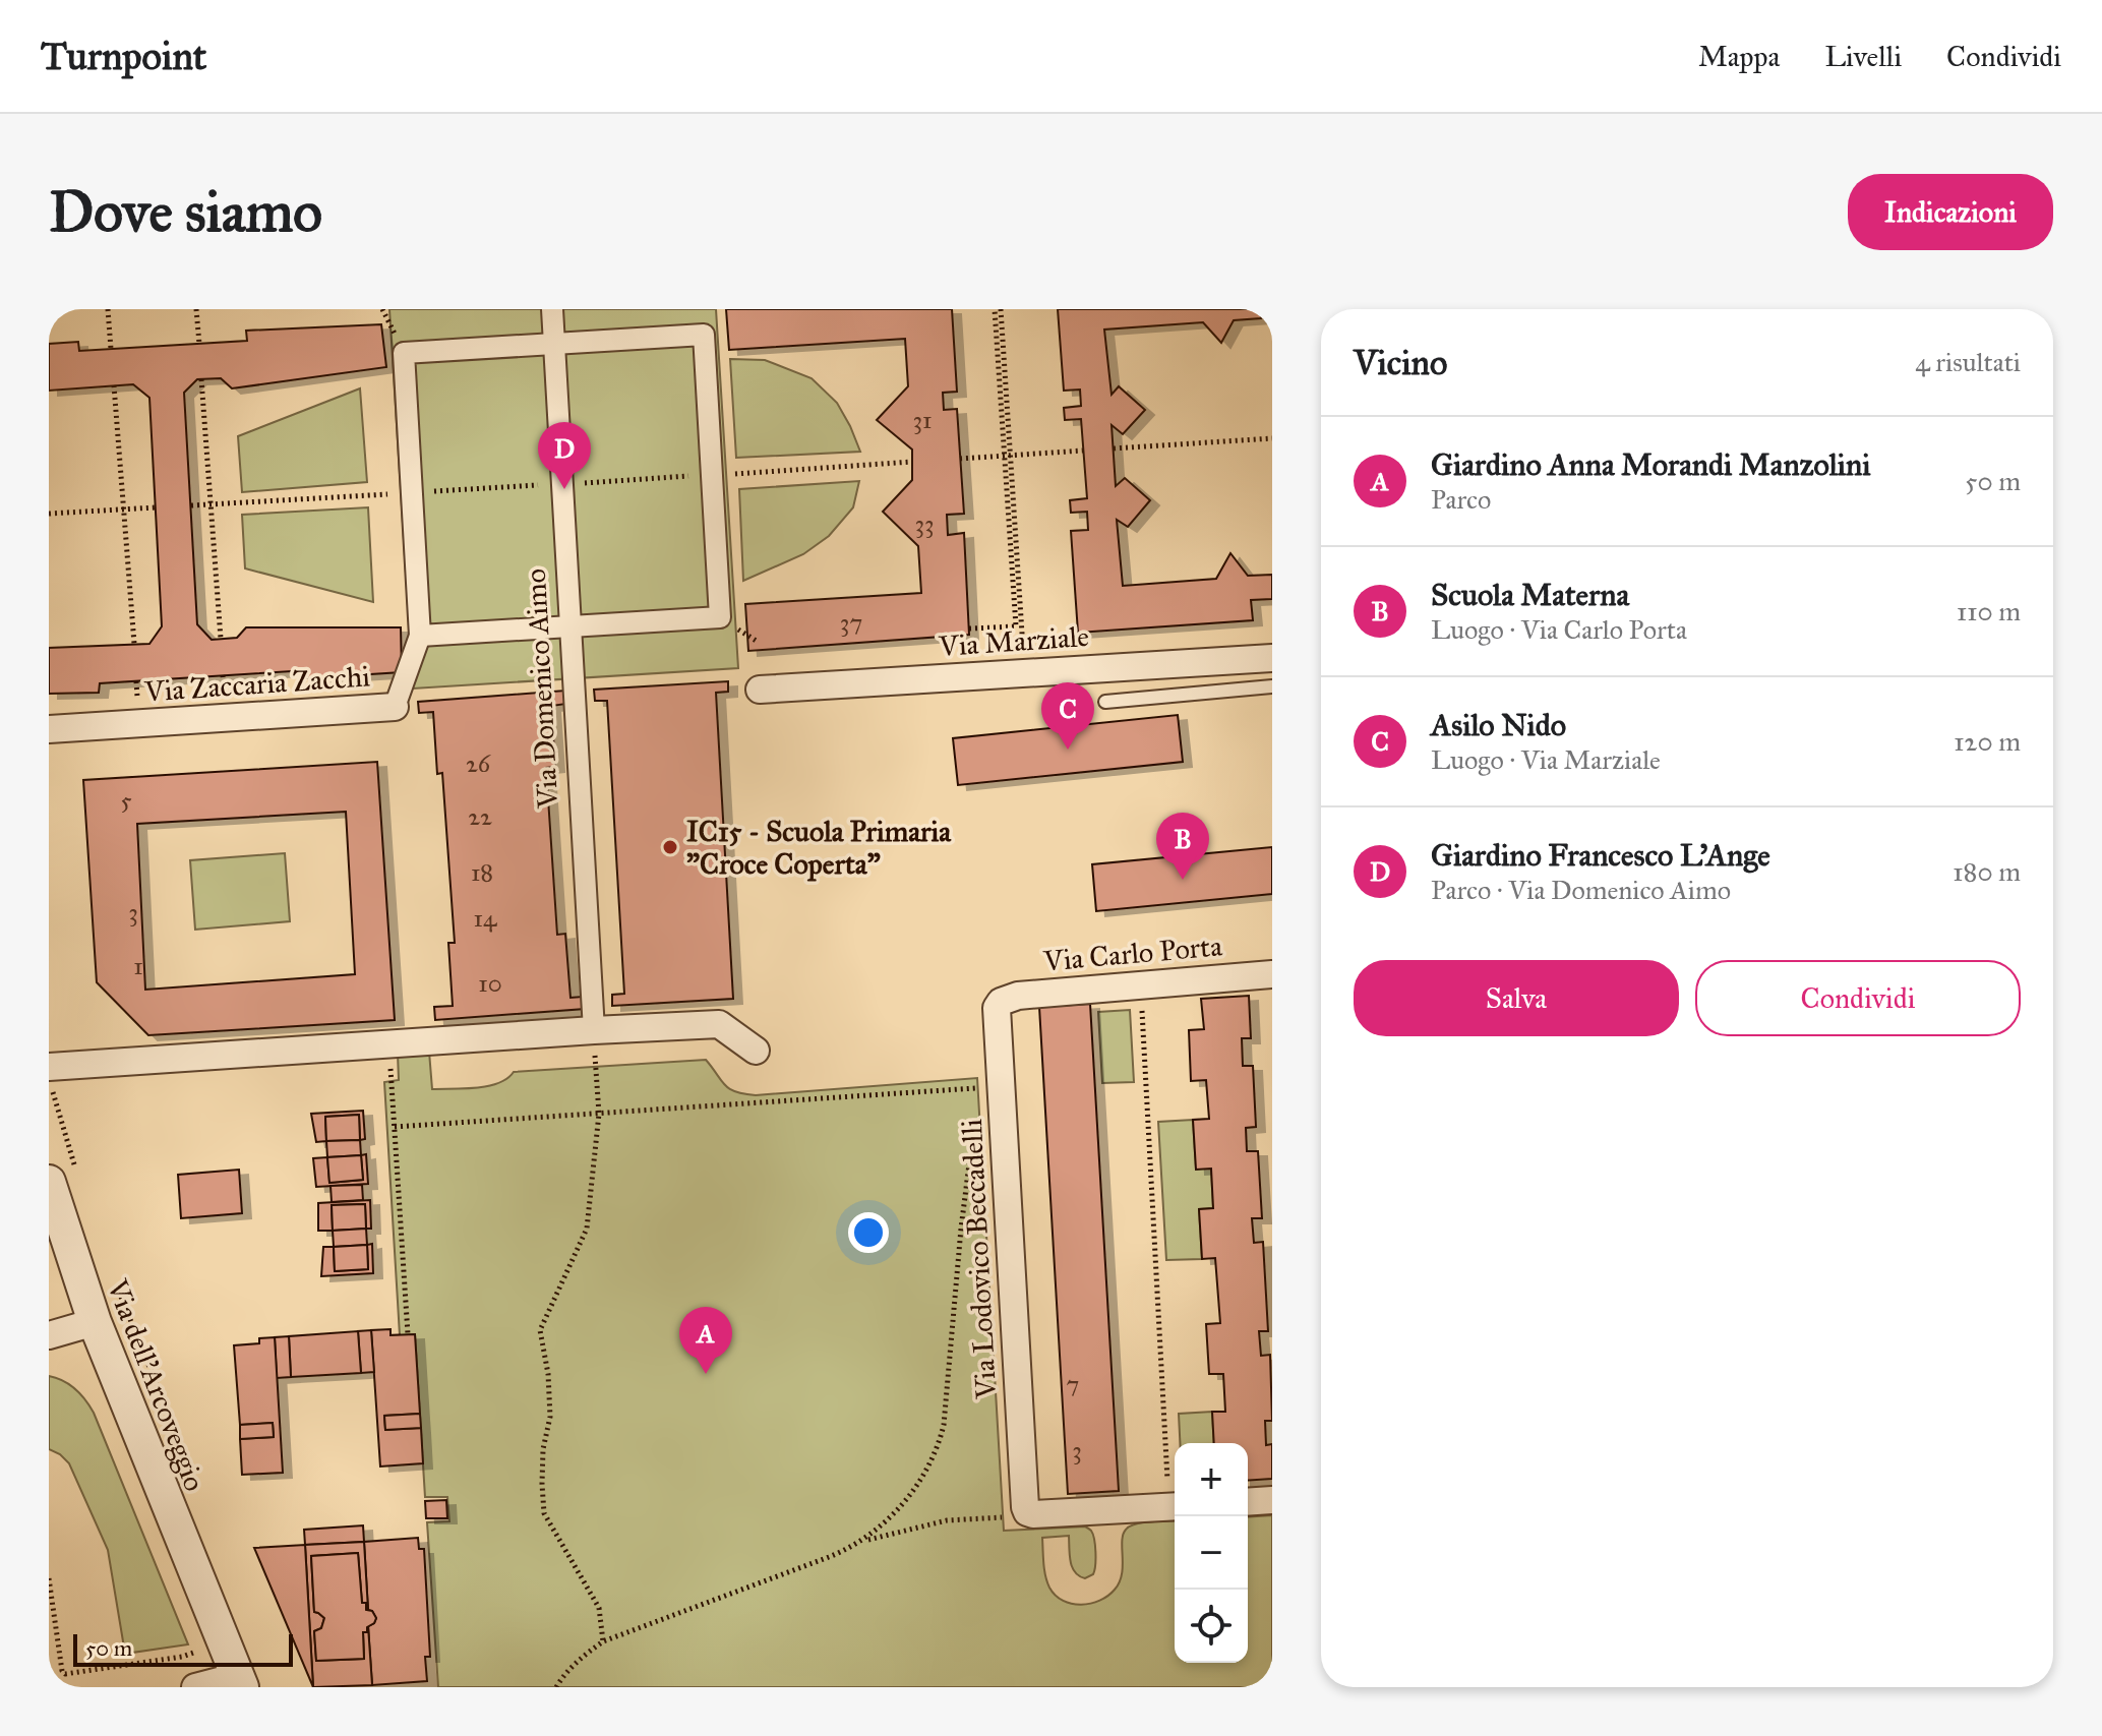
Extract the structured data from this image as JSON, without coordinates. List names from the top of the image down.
{
  "streets": {
    "street": [
      "Via Marziale",
      "Via Zaccaria Zacchi",
      "Via Domenico Aimo",
      "Via Carlo Porta",
      "Via Lodovico Beccadelli",
      "Via dell'Arcoveggio"
    ]
  },
  "crossings": [
    ["Via Carlo Porta", "Via Lodovico Beccadelli"]
  ],
  "places": ["IC15 - Scuola Primaria \"Croce Coperta\""],
  "house_numbers": [
    "31",
    "33",
    "37",
    "26",
    "5",
    "22",
    "18",
    "3",
    "14",
    "1",
    "10",
    "7",
    "3"
  ],
  "scale_bar": "50 m",
  "page": {
    "header": "Turnpoint",
    "nav": ["Mappa", "Livelli", "Condividi"],
    "buttons": [
      "Indicazioni",
      ["Salva", "Condividi"]
    ],
    "title": "Dove siamo",
    "heading": ["Vicino", "4 risultati"],
    "list": [
      {
        "mark": "A",
        "name": "Giardino Anna Morandi Manzolini",
        "note": "Parco",
        "value": "50 m"
      },
      {
        "mark": "B",
        "name": "Scuola Materna",
        "note": "Luogo · Via Carlo Porta",
        "value": "110 m"
      },
      {
        "mark": "C",
        "name": "Asilo Nido",
        "note": "Luogo · Via Marziale",
        "value": "120 m"
      },
      {
        "mark": "D",
        "name": "Giardino Francesco L'Ange",
        "note": "Parco · Via Domenico Aimo",
        "value": "180 m"
      }
    ],
    "pins": [
      "D",
      "C",
      "B",
      "A"
    ],
    "map_buttons": ["+", "−"],
    "scale": "50 m"
  }
}
